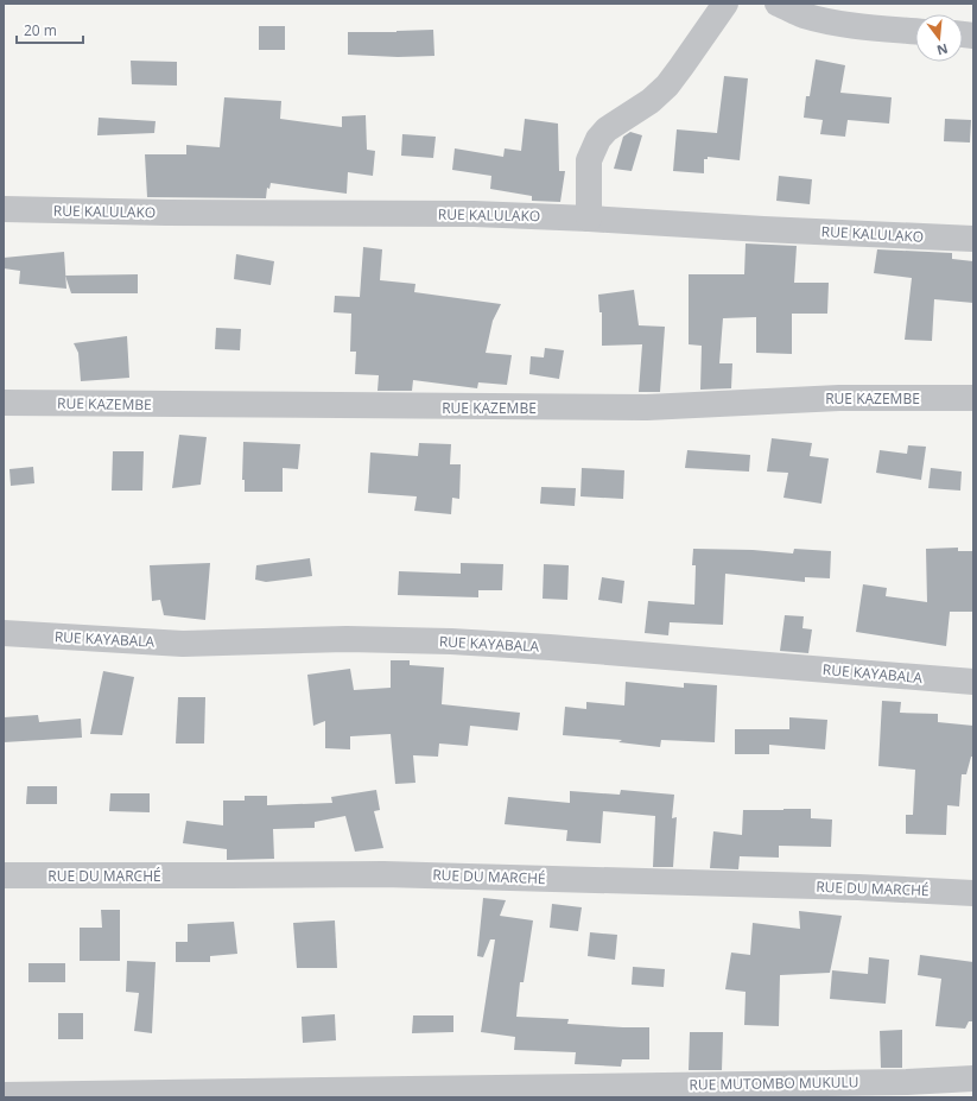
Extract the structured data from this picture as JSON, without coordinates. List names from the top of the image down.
{
  "streets": {
    "street": [
      "RUE KALULAKO",
      "RUE KAZEMBE",
      "RUE KAYABALA",
      "RUE DU MARCHÉ",
      "RUE MUTOMBO MUKULU"
    ]
  },
  "scale_bar": "20 m",
  "north": "bottom"
}
